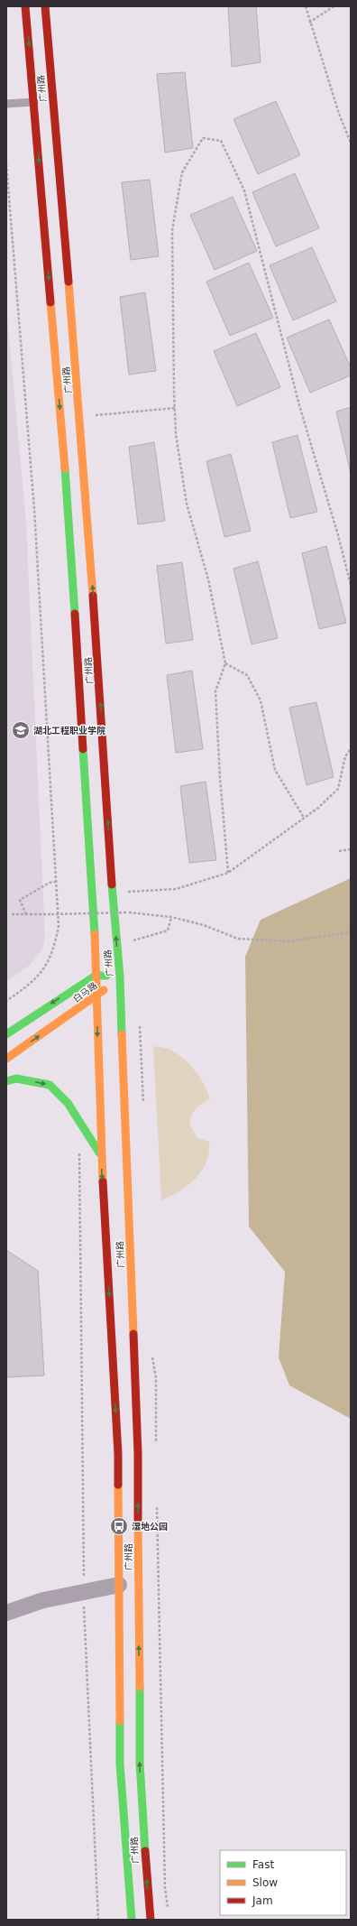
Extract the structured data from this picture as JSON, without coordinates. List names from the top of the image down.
{
  "streets": {
    "main road": ["广州路", "白马路"]
  },
  "crossings": [
    ["广州路", "白马路"]
  ],
  "places": {
    "school or university": ["湖北工程职业学院"],
    "bus stop": ["湿地公园"]
  },
  "legend": ["Fast", "Slow", "Jam"]
}
